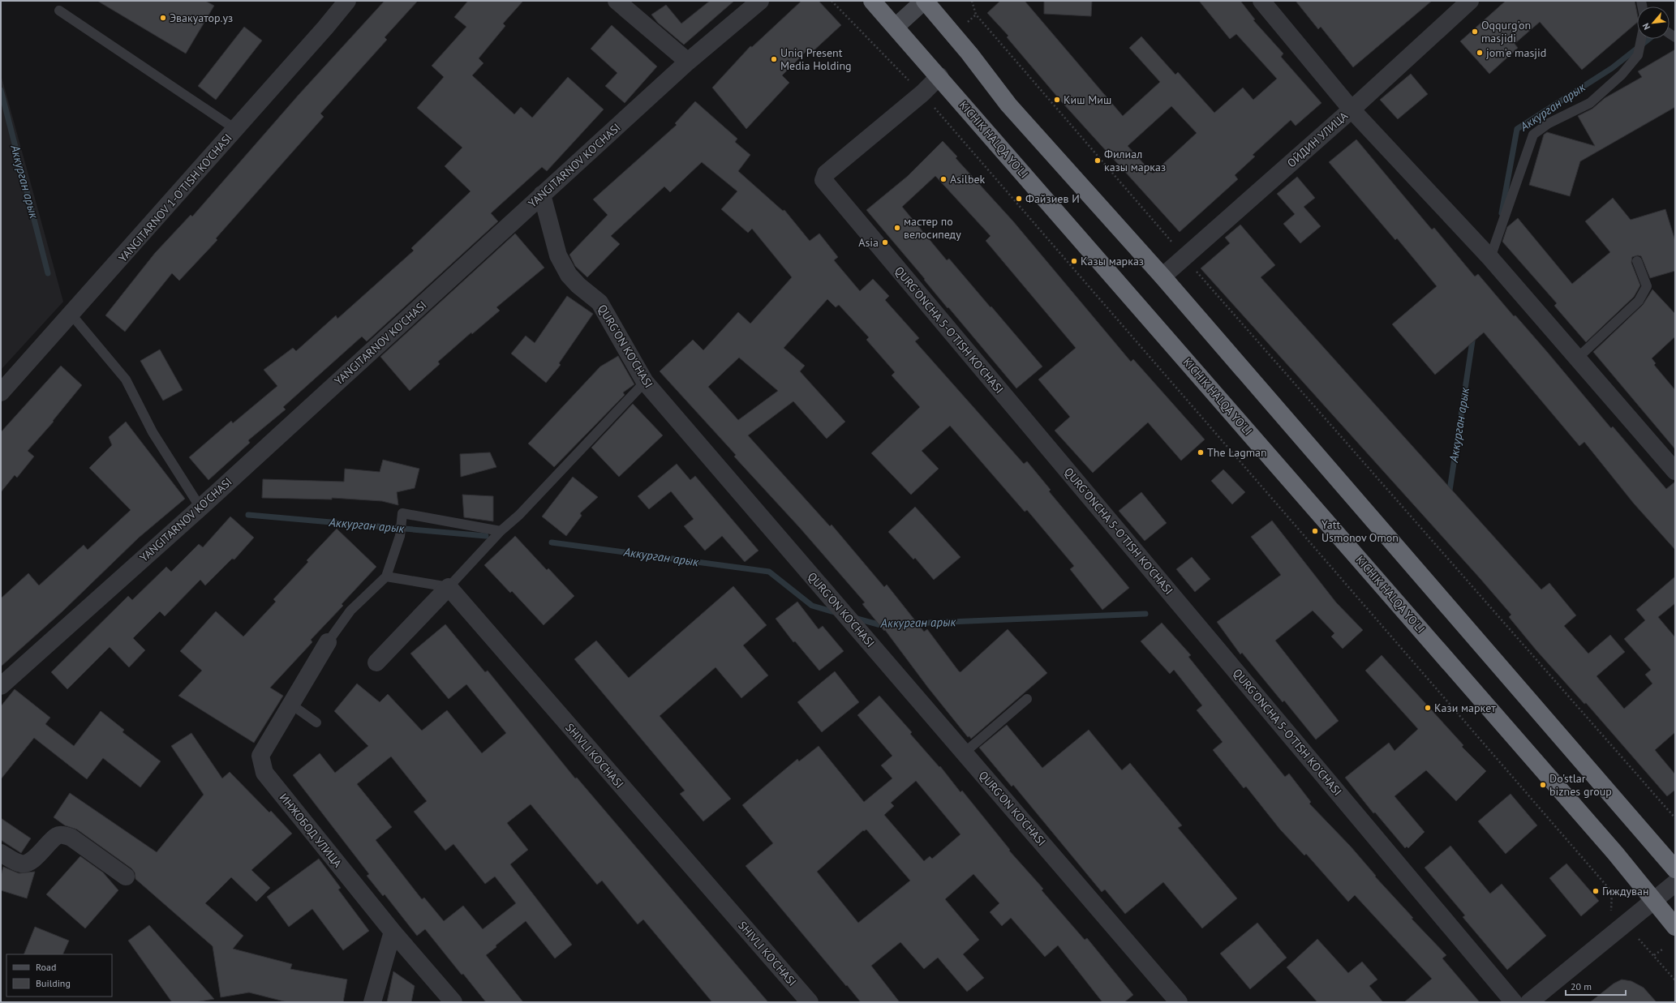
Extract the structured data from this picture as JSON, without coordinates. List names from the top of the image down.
{
  "streets": {
    "highway": ["KICHIK HALQA YO'LI"],
    "street": [
      "ОЙДИН УЛИЦА",
      "YANGITARNOV KO'CHASI",
      "YANGITARNOV 1-O'TISH KO'CHASI",
      "QURG'ONCHA 5-O'TISH KO'CHASI",
      "QURG'ON KO'CHASI",
      "SHIVLI KO'CHASI",
      "ИНЖОБОД УЛИЦА"
    ]
  },
  "crossings": [
    ["KICHIK HALQA YO'LI", "QURG'ONCHA 5-O'TISH KO'CHASI"],
    ["YANGITARNOV KO'CHASI", "QURG'ON KO'CHASI"]
  ],
  "water": ["Аккурган арык"],
  "places": [
    "Эвакуатор.уз",
    "Oqqurg'on masjidi",
    "jom'e masjid",
    "Uniq Present Media Holding",
    "Киш Миш",
    "Филиал казы марказ",
    "Asilbek",
    "Файзиев И",
    "мастер по велосипеду",
    "Asia",
    "Казы марказ",
    "The Lagman",
    "Yatt Usmonov Omon",
    "Кази маркет",
    "Do'stlar biznes group",
    "Гиждуван"
  ],
  "legend": ["Road", "Building"],
  "scale_bar": "20 m",
  "north": "bottom left"
}
